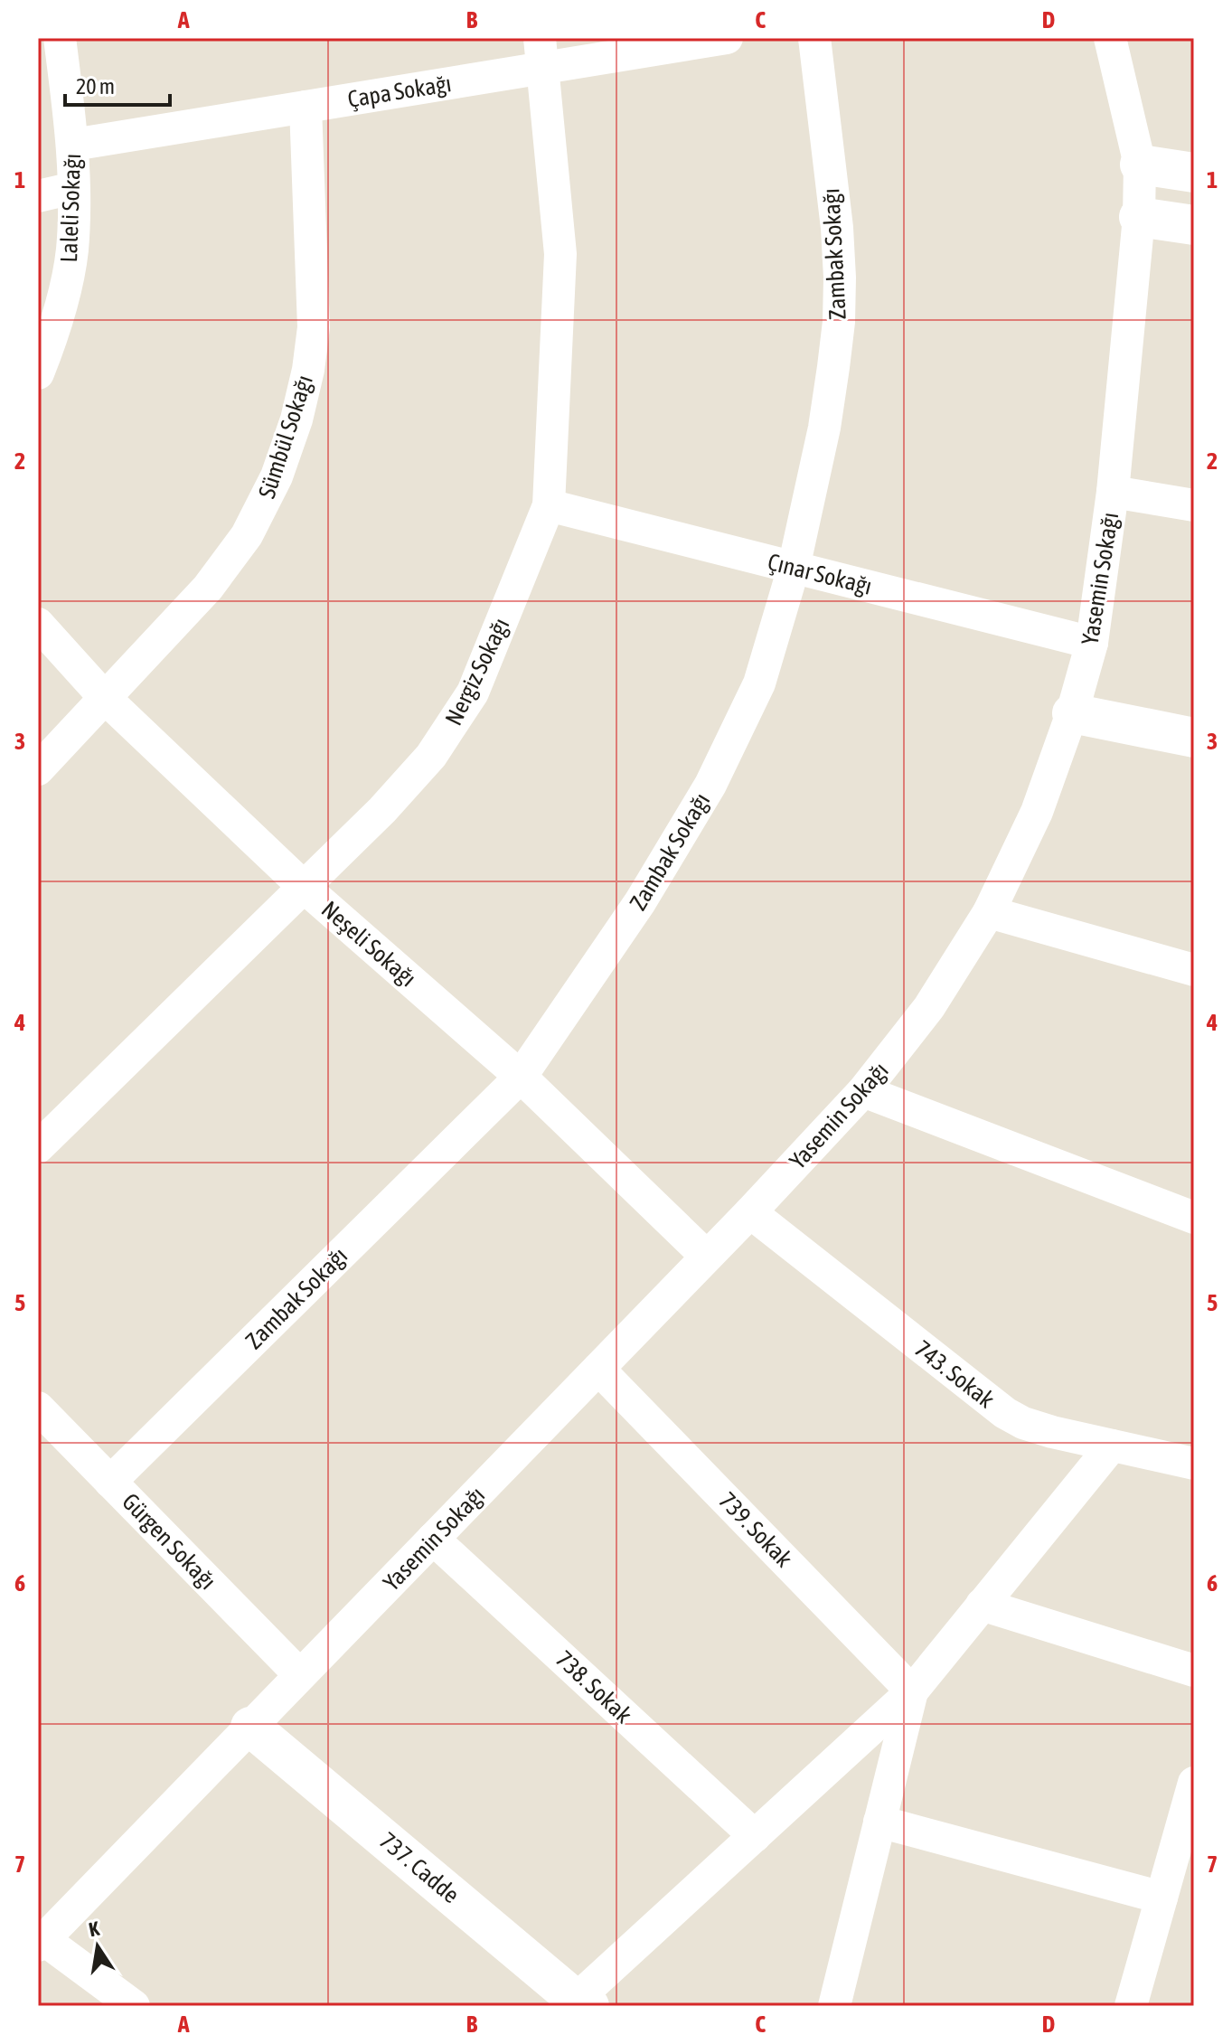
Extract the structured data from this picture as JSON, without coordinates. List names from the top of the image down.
{
  "streets": {
    "street": [
      "Çapa Sokağı",
      "Laleli Sokağı",
      "Zambak Sokağı",
      "Sümbül Sokağı",
      "Çınar Sokağı",
      "Yasemin Sokağı",
      "Nergiz Sokağı",
      "Neşeli Sokağı",
      "743. Sokak",
      "739. Sokak",
      "Gürgen Sokağı",
      "738. Sokak",
      "737. Cadde"
    ]
  },
  "crossings": [
    ["Çapa Sokağı", "Laleli Sokağı"],
    ["Çapa Sokağı", "Sümbül Sokağı"],
    ["Çapa Sokağı", "Nergiz Sokağı"],
    ["Zambak Sokağı", "Çınar Sokağı"],
    ["Zambak Sokağı", "Neşeli Sokağı"],
    ["Zambak Sokağı", "Gürgen Sokağı"],
    ["Sümbül Sokağı", "Neşeli Sokağı"],
    ["Çınar Sokağı", "Yasemin Sokağı"],
    ["Çınar Sokağı", "Nergiz Sokağı"],
    ["Yasemin Sokağı", "Neşeli Sokağı"],
    ["Yasemin Sokağı", "743. Sokak"],
    ["Yasemin Sokağı", "739. Sokak"],
    ["Yasemin Sokağı", "Gürgen Sokağı"],
    ["Yasemin Sokağı", "738. Sokak"],
    ["Yasemin Sokağı", "737. Cadde"],
    ["Nergiz Sokağı", "Neşeli Sokağı"]
  ],
  "scale_bar": "20 m",
  "north": "top",
  "grid": {
    "columns": [
      "A",
      "B",
      "C",
      "D"
    ],
    "rows": [
      "1",
      "2",
      "3",
      "4",
      "5",
      "6",
      "7"
    ]
  }
}
